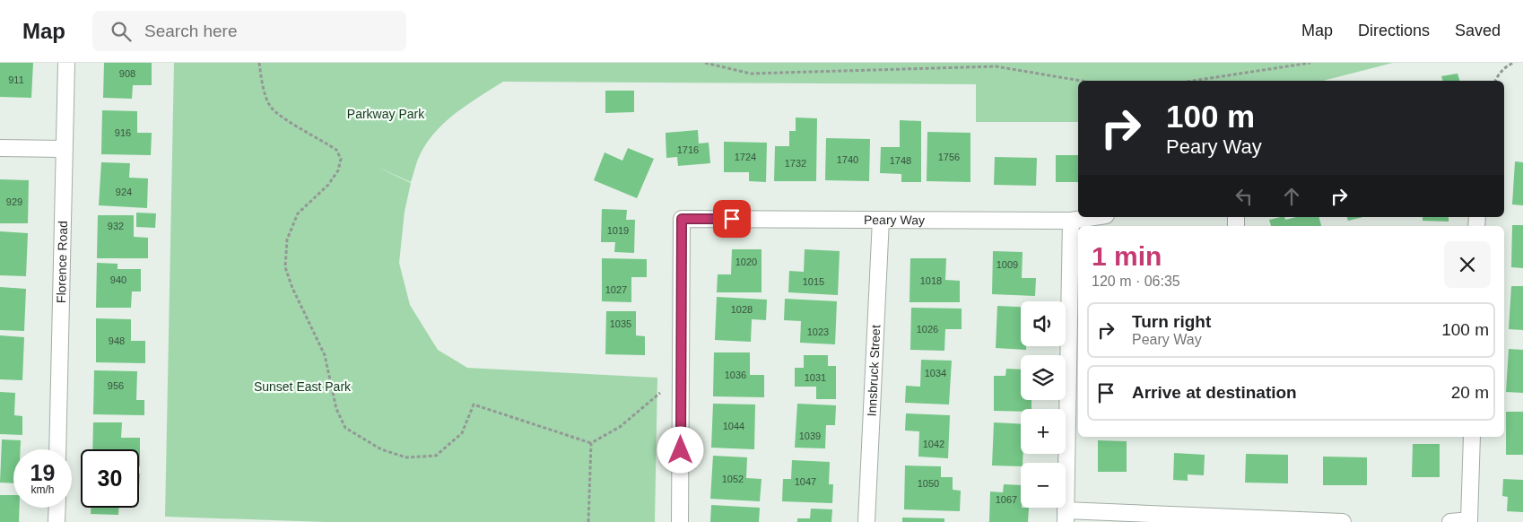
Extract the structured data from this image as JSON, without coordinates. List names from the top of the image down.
{
  "streets": {
    "street": ["Peary Way", "Florence Road", "Innsbruck Street"]
  },
  "crossings": [
    ["Peary Way", "Innsbruck Street"]
  ],
  "parks": ["Parkway Park", "Sunset East Park"],
  "house_numbers": [
    "908",
    "911",
    "916",
    "1716",
    "1724",
    "1756",
    "1740",
    "1748",
    "1732",
    "924",
    "929",
    "932",
    "1019",
    "1020",
    "1009",
    "940",
    "1018",
    "1015",
    "1027",
    "1028",
    "1035",
    "1026",
    "1023",
    "948",
    "1034",
    "1036",
    "1031",
    "956",
    "1044",
    "1039",
    "1042",
    "1052",
    "1047",
    "1050",
    "1067"
  ],
  "page": {
    "header": "Map",
    "search": "Search here",
    "nav": ["Map", "Directions", "Saved"],
    "turn": ["100 m", "Peary Way"],
    "heading": ["1 min", "120 m · 06:35"],
    "map_buttons": ["+", "−"],
    "list": [
      {
        "name": "Turn right",
        "note": "Peary Way",
        "value": "100 m"
      },
      {
        "name": "Arrive at destination",
        "value": "20 m"
      }
    ],
    "speed": "19 km/h",
    "limit": "30"
  }
}
